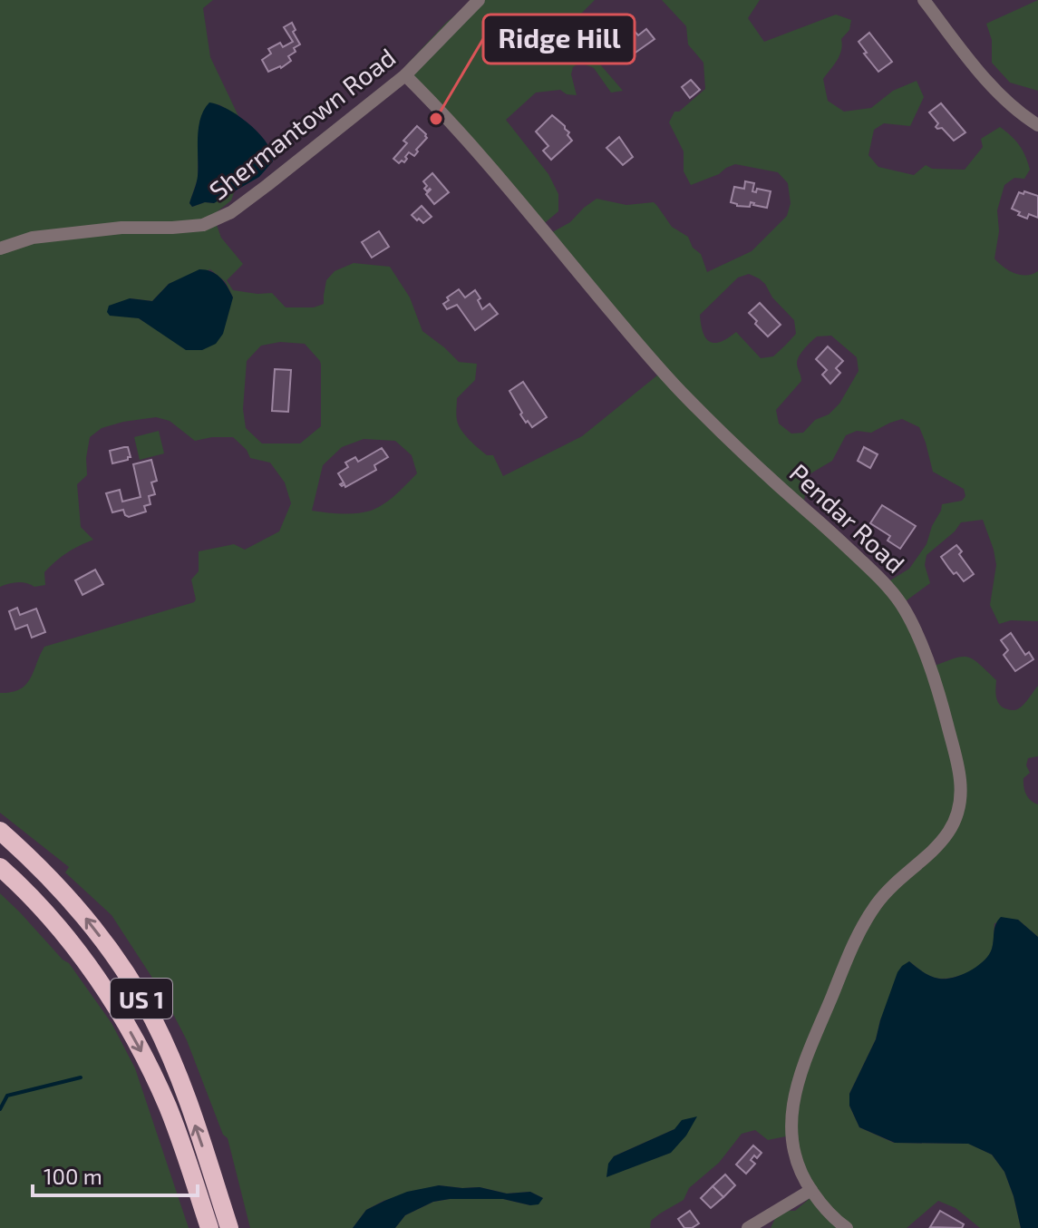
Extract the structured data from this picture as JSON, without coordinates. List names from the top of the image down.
{
  "streets": {
    "highway": ["US 1"],
    "street": ["Shermantown Road", "Pendar Road"]
  },
  "crossings": [
    ["Shermantown Road", "Pendar Road"]
  ],
  "places": ["Ridge Hill"],
  "scale_bar": "100 m"
}
